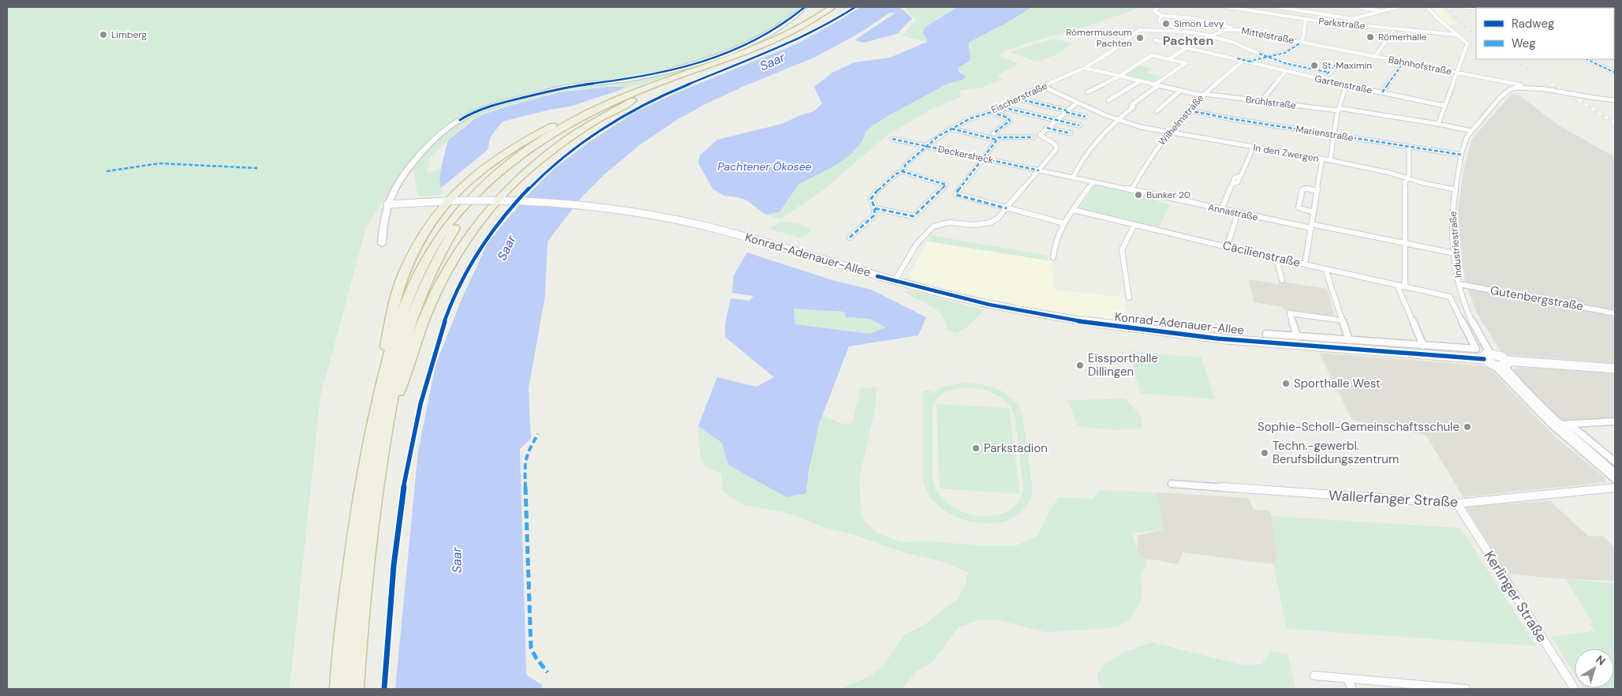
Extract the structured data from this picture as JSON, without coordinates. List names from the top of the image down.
{
  "streets": {
    "street": [
      "Parkstraße",
      "Mittelstraße",
      "Bahnhofstraße",
      "Gartenstraße",
      "Fischerstraße",
      "Brühlstraße",
      "Wilhelmstraße",
      "Marienstraße",
      "In den Zwergen",
      "Deckersheck",
      "Annastraße",
      "Industriestraße",
      "Cäcilienstraße",
      "Konrad-Adenauer-Allee",
      "Gutenbergstraße",
      "Wallerfanger Straße",
      "Kerlinger Straße"
    ]
  },
  "crossings": [
    ["Mittelstraße", "Bahnhofstraße"],
    ["Mittelstraße", "Wilhelmstraße"],
    ["Bahnhofstraße", "Wilhelmstraße"],
    ["Bahnhofstraße", "Industriestraße"],
    ["Gartenstraße", "Wilhelmstraße"],
    ["Fischerstraße", "Brühlstraße"],
    ["Fischerstraße", "In den Zwergen"],
    ["Fischerstraße", "Deckersheck"],
    ["Brühlstraße", "Wilhelmstraße"],
    ["Brühlstraße", "Industriestraße"],
    ["Wilhelmstraße", "Marienstraße"],
    ["Wilhelmstraße", "In den Zwergen"],
    ["Wilhelmstraße", "Annastraße"],
    ["Marienstraße", "Industriestraße"],
    ["In den Zwergen", "Industriestraße"],
    ["Deckersheck", "Annastraße"],
    ["Annastraße", "Industriestraße"],
    ["Industriestraße", "Konrad-Adenauer-Allee"],
    ["Industriestraße", "Gutenbergstraße"],
    ["Wallerfanger Straße", "Kerlinger Straße"]
  ],
  "districts": ["Pachten"],
  "water": ["Saar", "Pachtener Ökosee"],
  "places": [
    "Simon Levy",
    "Limberg",
    "Römerhalle",
    "Römermuseum Pachten",
    "St. Maximin",
    "Bunker 20",
    "Eissporthalle Dillingen",
    "Sporthalle West",
    "Sophie-Scholl-Gemeinschaftsschule",
    "Parkstadion",
    "Techn.-gewerbl. Berufsbildungszentrum"
  ],
  "legend": ["Radweg", "Weg"],
  "north": "top right"
}
